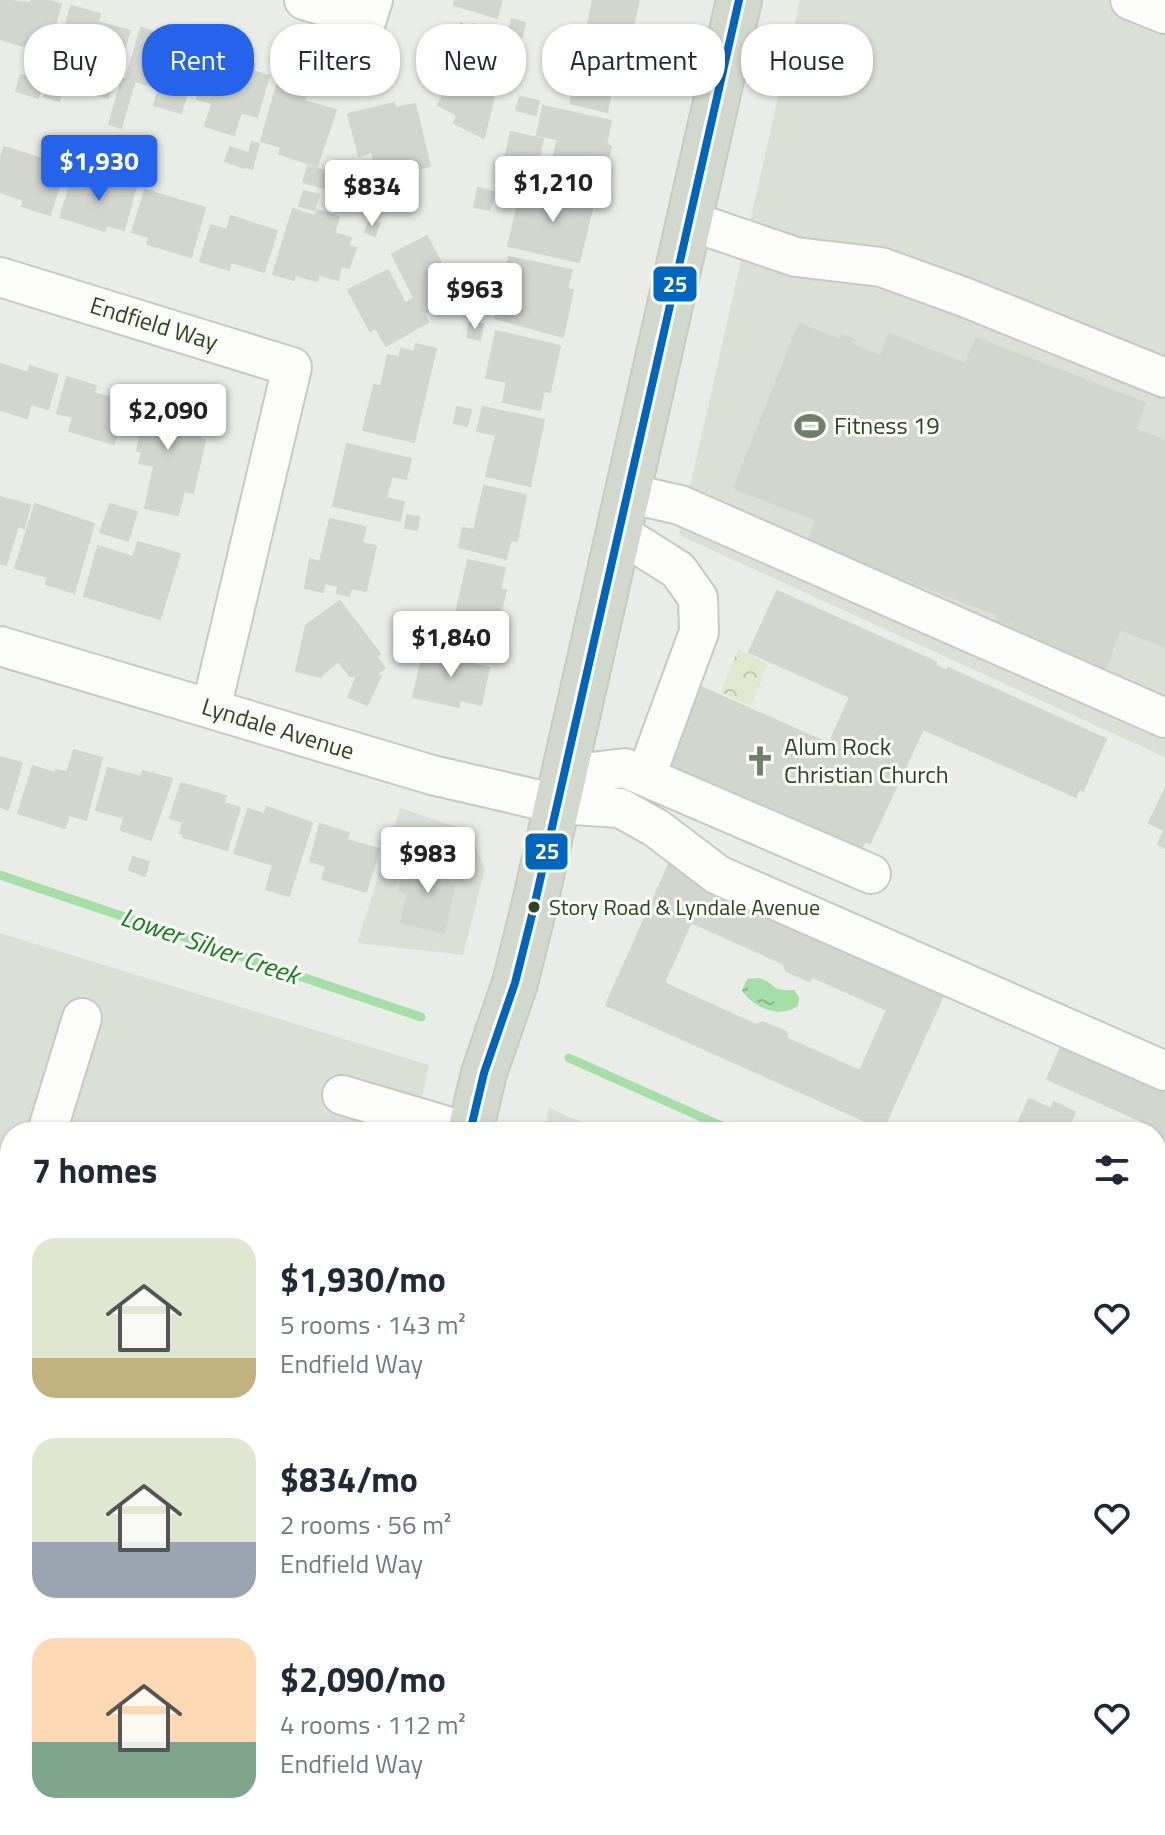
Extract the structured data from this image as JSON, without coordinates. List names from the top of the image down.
{
  "streets": {
    "street": ["Endfield Way", "Lyndale Avenue"]
  },
  "crossings": [
    ["Endfield Way", "Lyndale Avenue"]
  ],
  "water": ["Lower Silver Creek"],
  "places": {
    "sports": ["Fitness 19"],
    "church": ["Alum Rock Christian Church"],
    "other": ["Story Road & Lyndale Avenue"]
  },
  "lines": ["transit line 25"],
  "page": {
    "chip": [
      "Buy",
      "Rent",
      "Filters",
      "New",
      "Apartment",
      "House"
    ],
    "price": [
      "$1,930",
      "$1,210",
      "$834",
      "$963",
      "$2,090",
      "$1,840",
      "$983"
    ],
    "heading": "7 homes",
    "list": [
      {
        "name": "$1,930/mo",
        "note": "5 rooms · 143 m² · Endfield Way"
      },
      {
        "name": "$834/mo",
        "note": "2 rooms · 56 m² · Endfield Way"
      },
      {
        "name": "$2,090/mo",
        "note": "4 rooms · 112 m² · Endfield Way"
      }
    ]
  }
}
